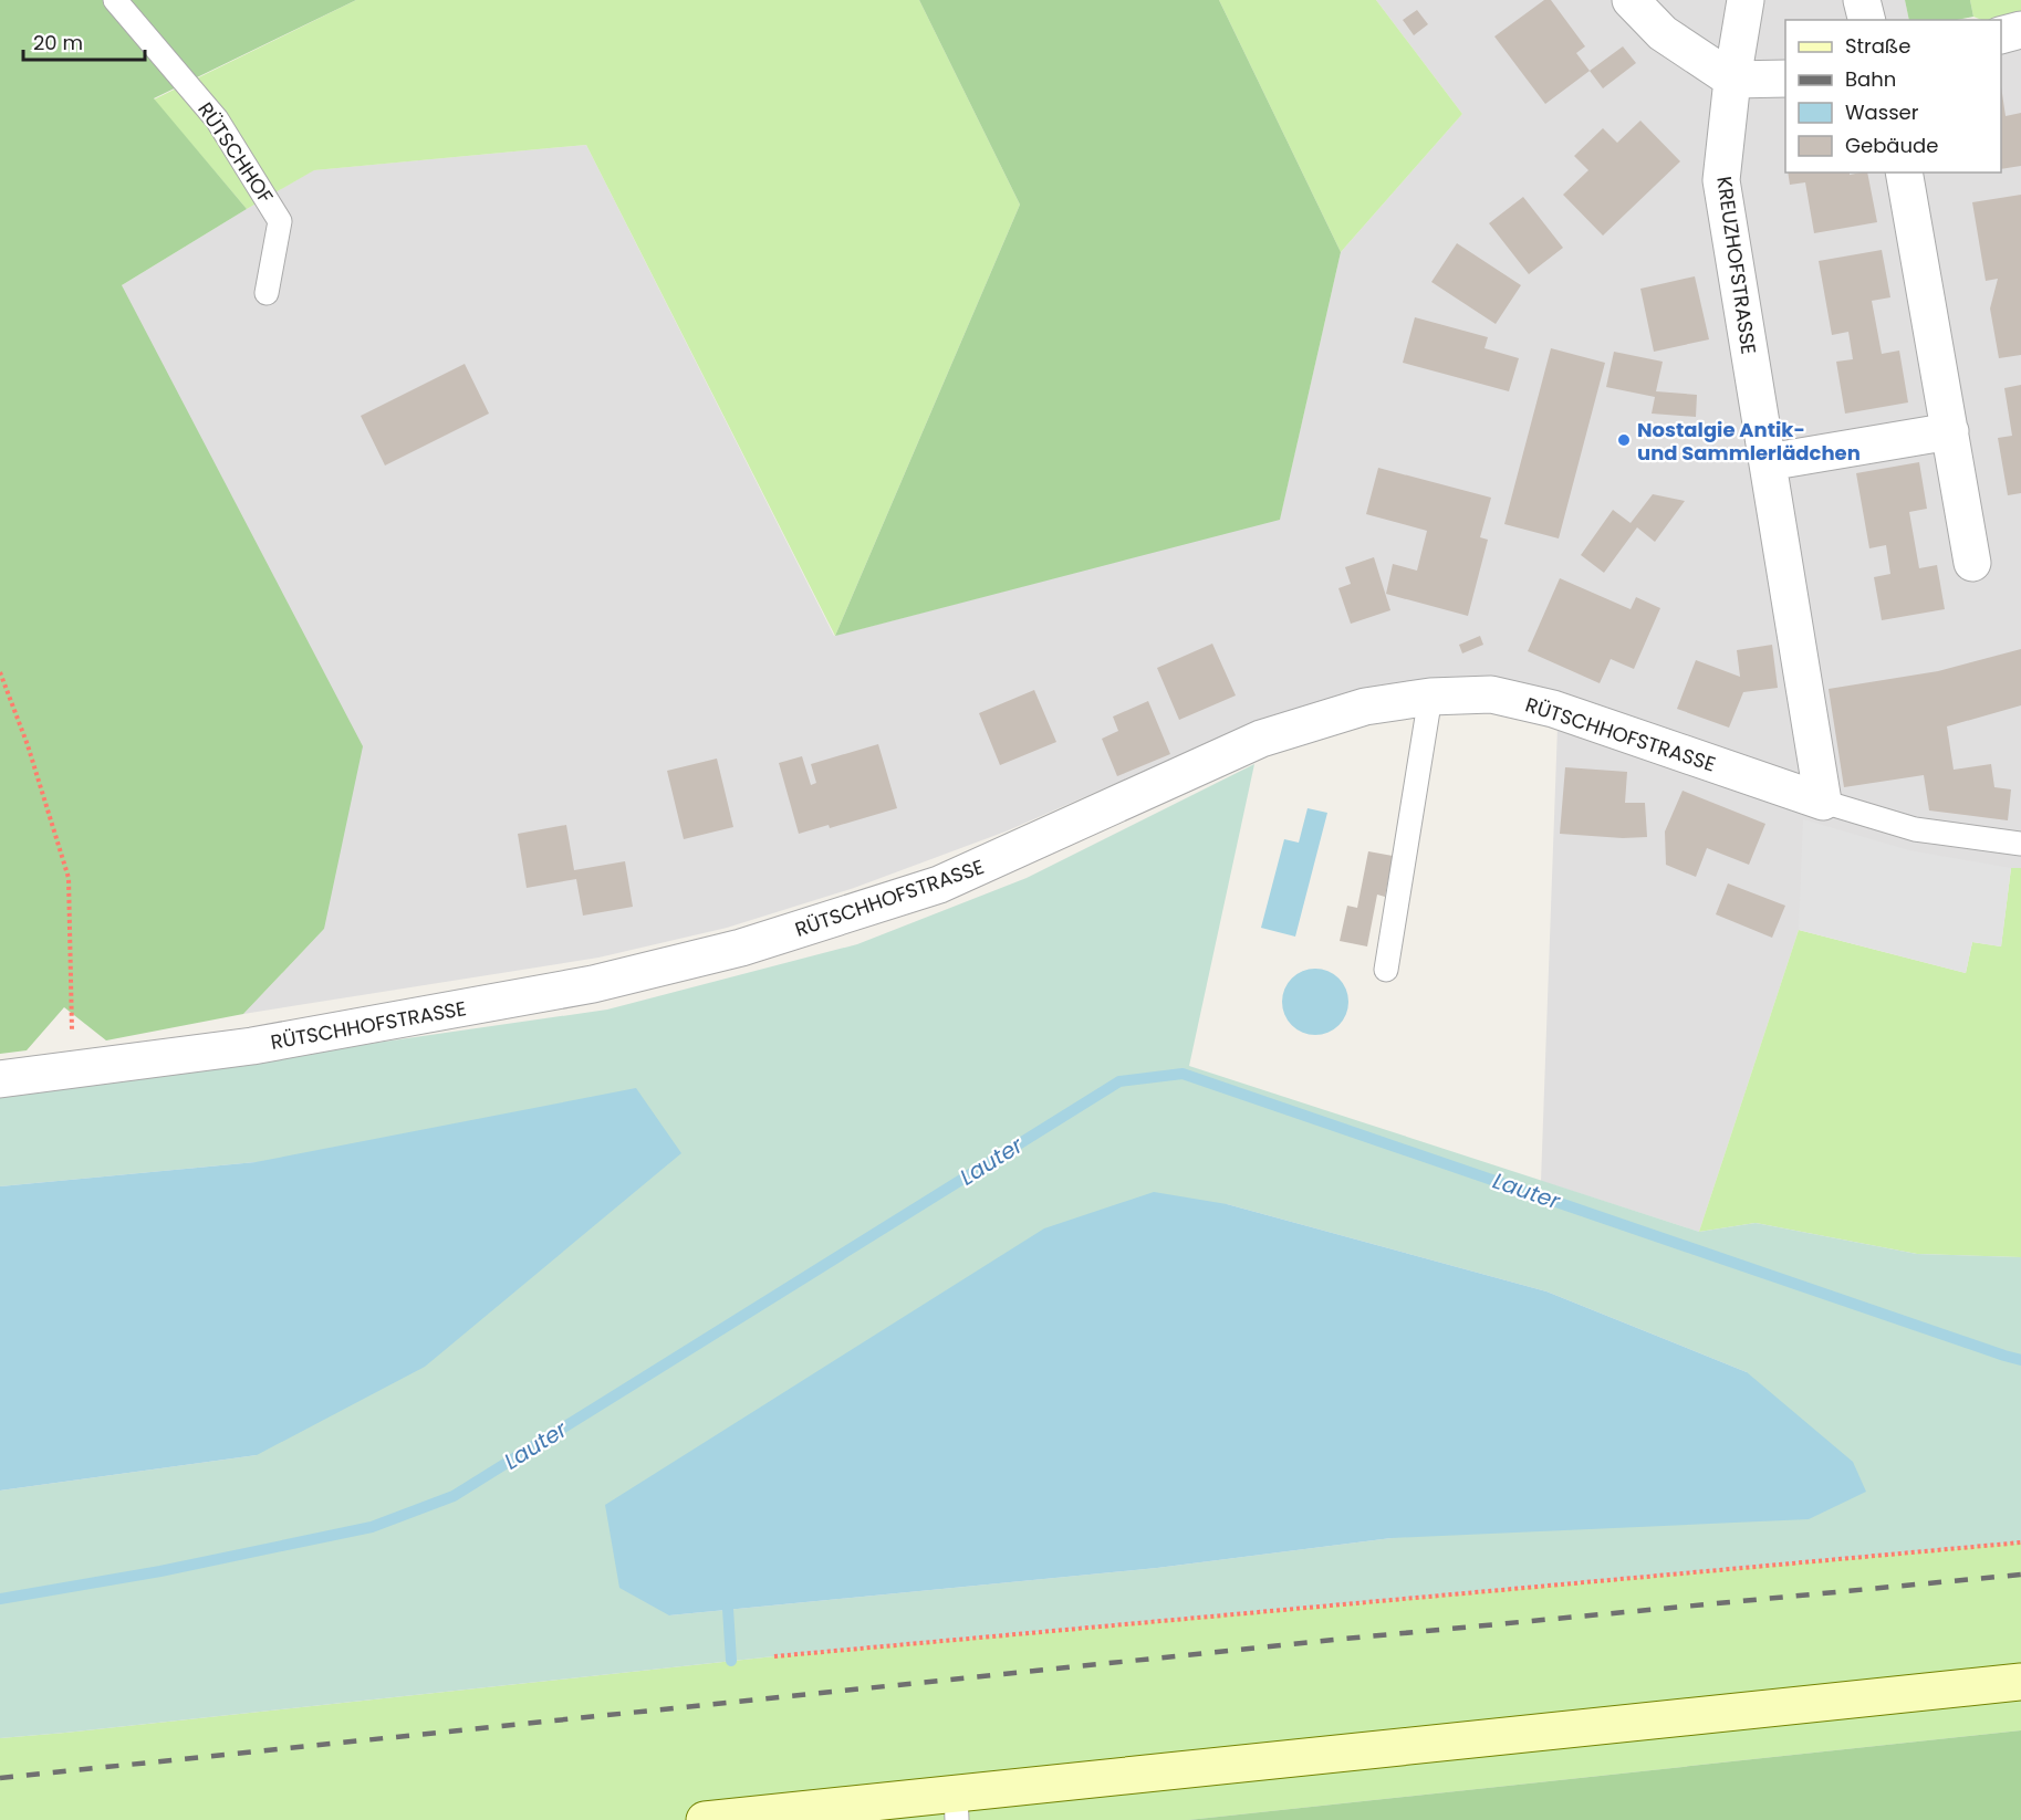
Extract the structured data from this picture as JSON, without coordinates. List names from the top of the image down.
{
  "streets": {
    "street": ["KREUZHOFSTRASSE", "RÜTSCHHOFSTRASSE"],
    "lane": ["RÜTSCHHOF"]
  },
  "crossings": [
    ["KREUZHOFSTRASSE", "RÜTSCHHOFSTRASSE"]
  ],
  "water": ["Lauter"],
  "places": ["Nostalgie Antik- und Sammlerlädchen"],
  "legend": [
    "Straße",
    "Bahn",
    "Wasser",
    "Gebäude"
  ],
  "scale_bar": "20 m"
}
